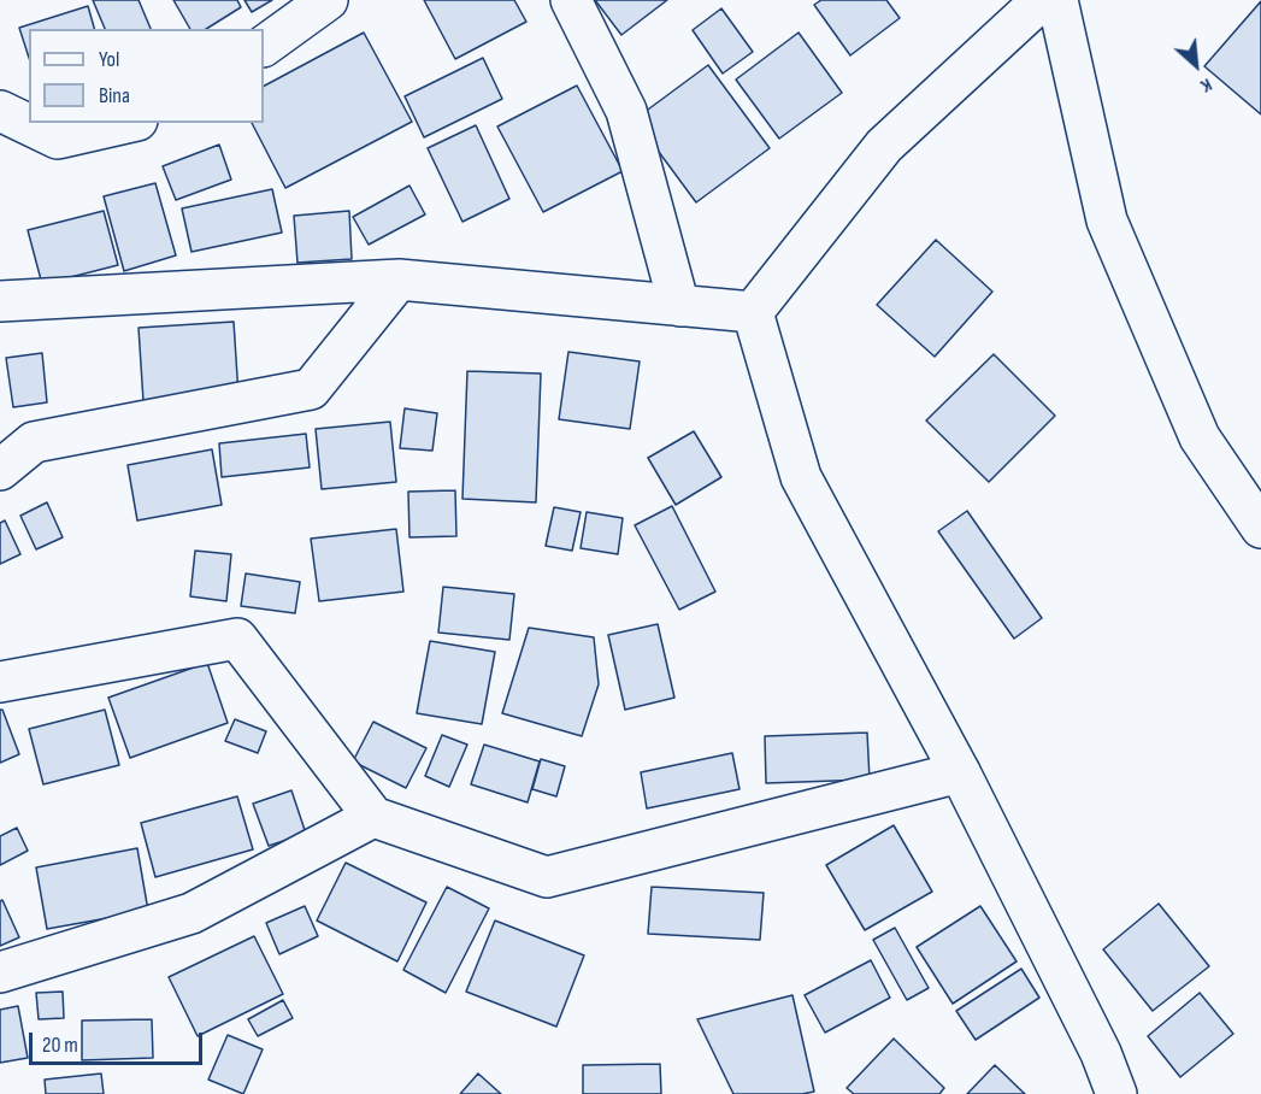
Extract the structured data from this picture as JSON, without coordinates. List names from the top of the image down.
{
  "legend": ["Yol", "Bina"],
  "scale_bar": "20 m",
  "north": "bottom right"
}
